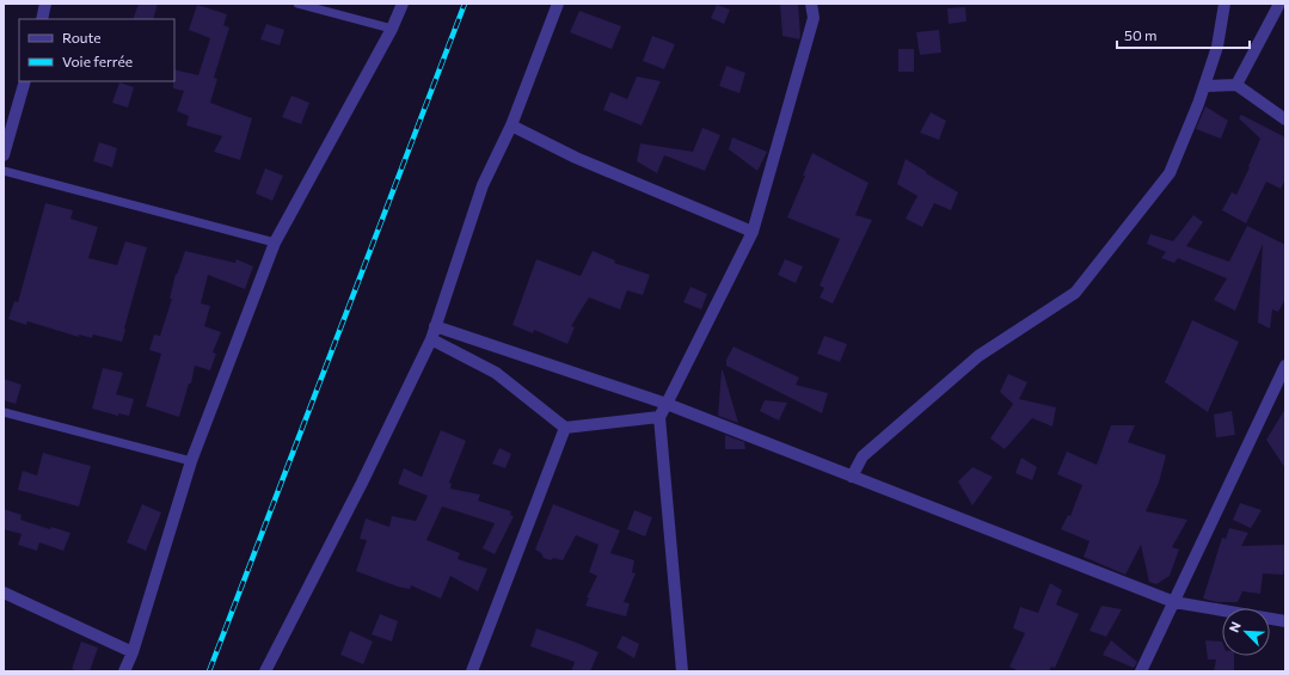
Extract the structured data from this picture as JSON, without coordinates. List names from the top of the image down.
{
  "legend": ["Route", "Voie ferrée"],
  "scale_bar": "50 m",
  "north": "top left"
}
